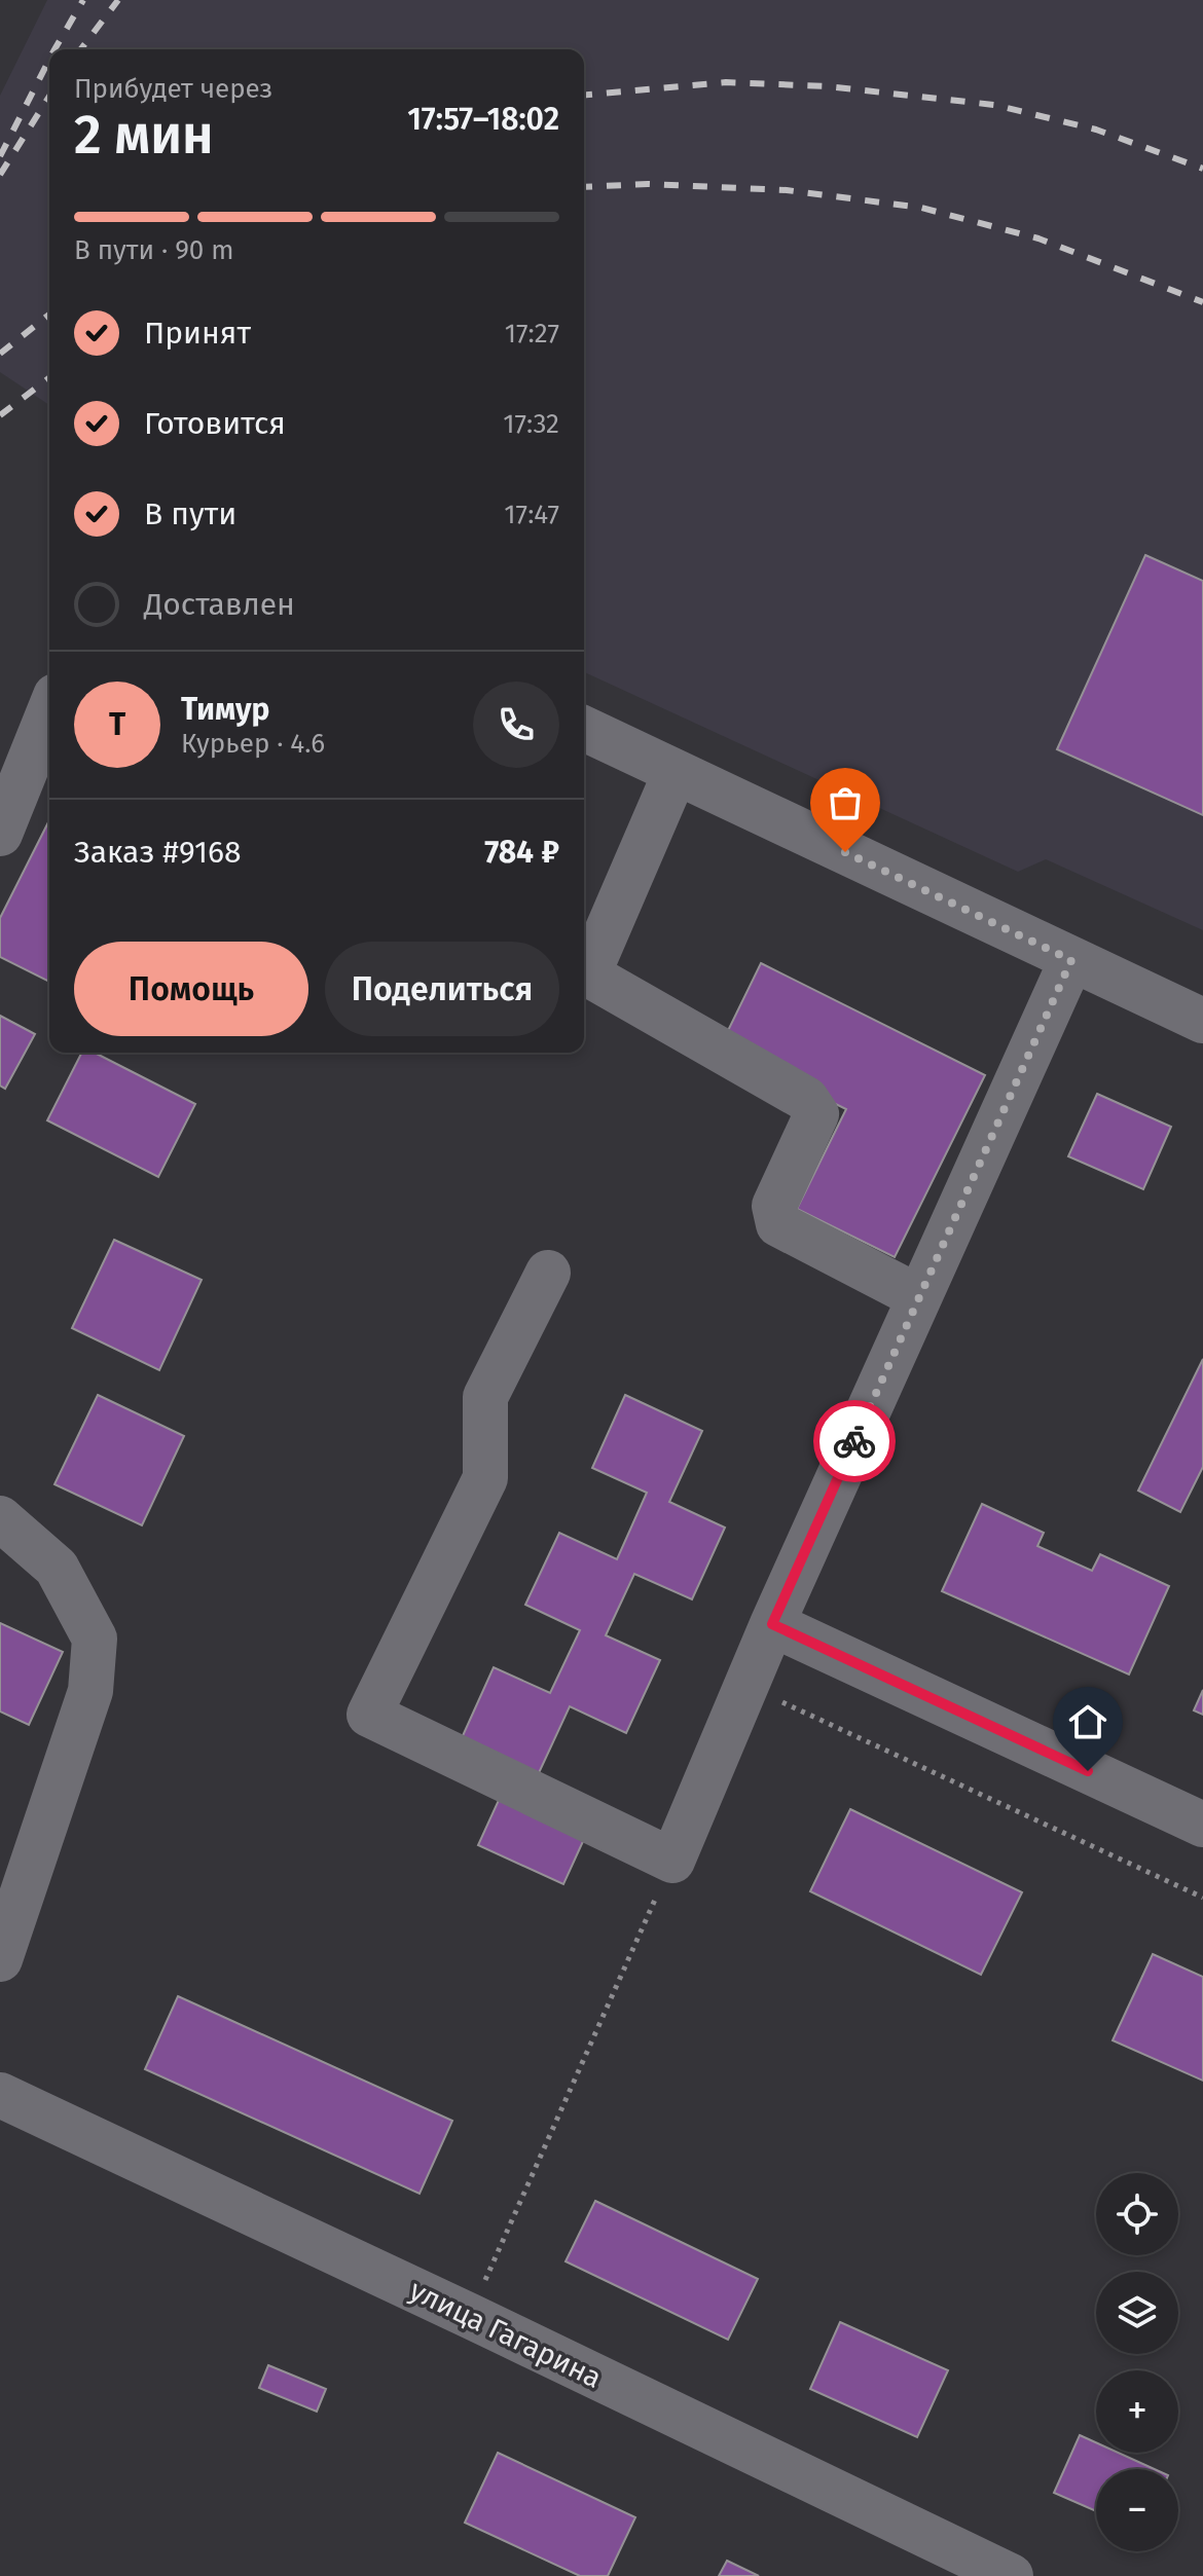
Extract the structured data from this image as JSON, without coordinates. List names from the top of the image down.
{
  "streets": {
    "street": ["улица Гагарина"]
  },
  "page": {
    "heading": ["2 мин", "Прибудет через", "17:57–18:02"],
    "panel": [
      "Тимур",
      "Курьер · 4.6",
      "Заказ #9168",
      "784 ₽"
    ],
    "bar": "В пути · 90 m",
    "list": [
      ["Принят", "17:27"],
      ["Готовится", "17:32"],
      ["В пути", "17:47"],
      "Доставлен"
    ],
    "round": "Т",
    "buttons": ["Помощь", "Поделиться"],
    "map_buttons": ["+", "−"]
  }
}
